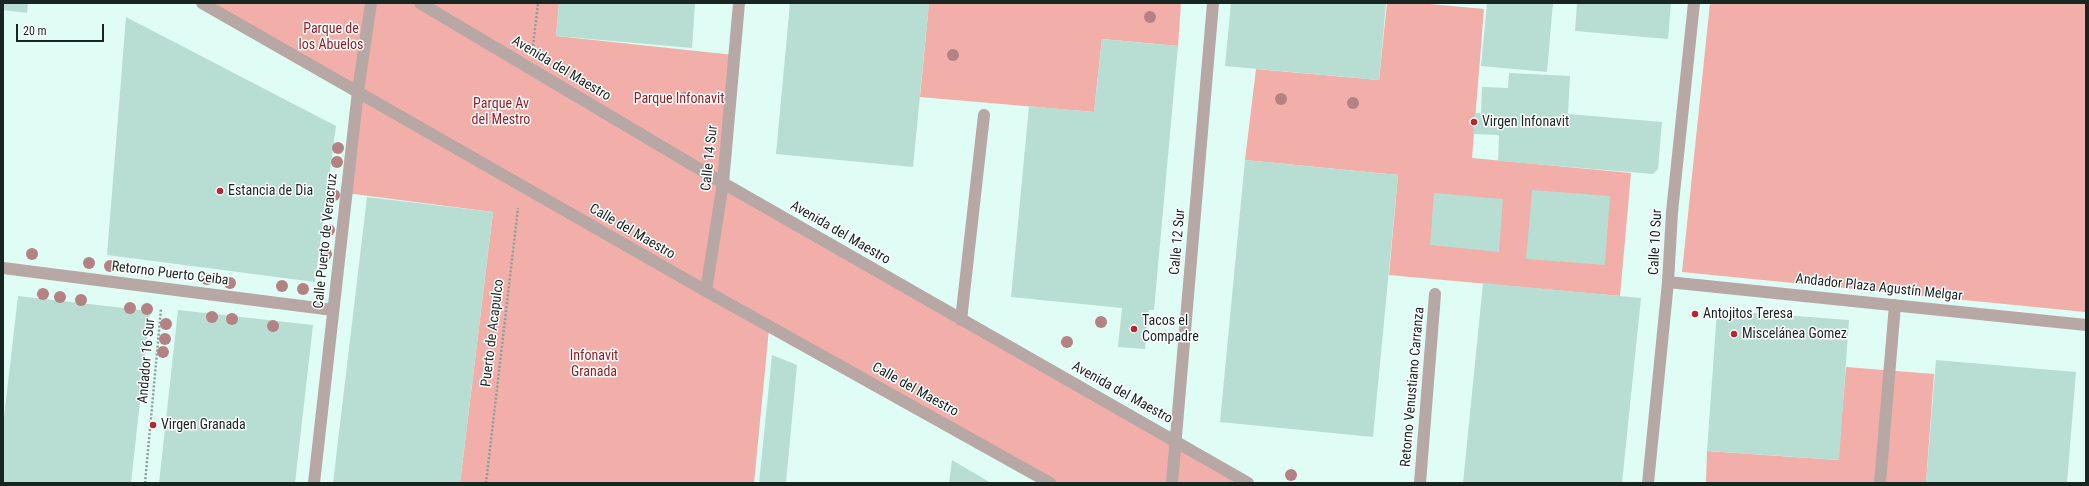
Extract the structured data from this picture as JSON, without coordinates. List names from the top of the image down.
{
  "streets": {
    "street": [
      "Avenida del Maestro",
      "Calle 14 Sur",
      "Calle del Maestro",
      "Calle Puerto de Veracruz",
      "Calle 12 Sur",
      "Calle 10 Sur",
      "Retorno Puerto Ceiba",
      "Andador Plaza Agustín Melgar",
      "Retorno Venustiano Carranza"
    ],
    "path": ["Puerto de Acapulco", "Andador 16 Sur"]
  },
  "crossings": [
    ["Avenida del Maestro", "Calle 14 Sur"],
    ["Avenida del Maestro", "Calle 12 Sur"],
    ["Calle 14 Sur", "Calle del Maestro"],
    ["Calle del Maestro", "Calle Puerto de Veracruz"],
    ["Calle del Maestro", "Puerto de Acapulco"],
    ["Calle Puerto de Veracruz", "Retorno Puerto Ceiba"],
    ["Calle 10 Sur", "Andador Plaza Agustín Melgar"],
    ["Retorno Puerto Ceiba", "Andador 16 Sur"]
  ],
  "parks": [
    "Parque de los Abuelos",
    "Parque Infonavit",
    "Parque Av del Mestro",
    "Infonavit Granada"
  ],
  "places": [
    "Virgen Infonavit",
    "Estancia de Dia",
    "Antojitos Teresa",
    "Tacos el Compadre",
    "Miscelánea Gomez",
    "Virgen Granada"
  ],
  "scale_bar": "20 m"
}
